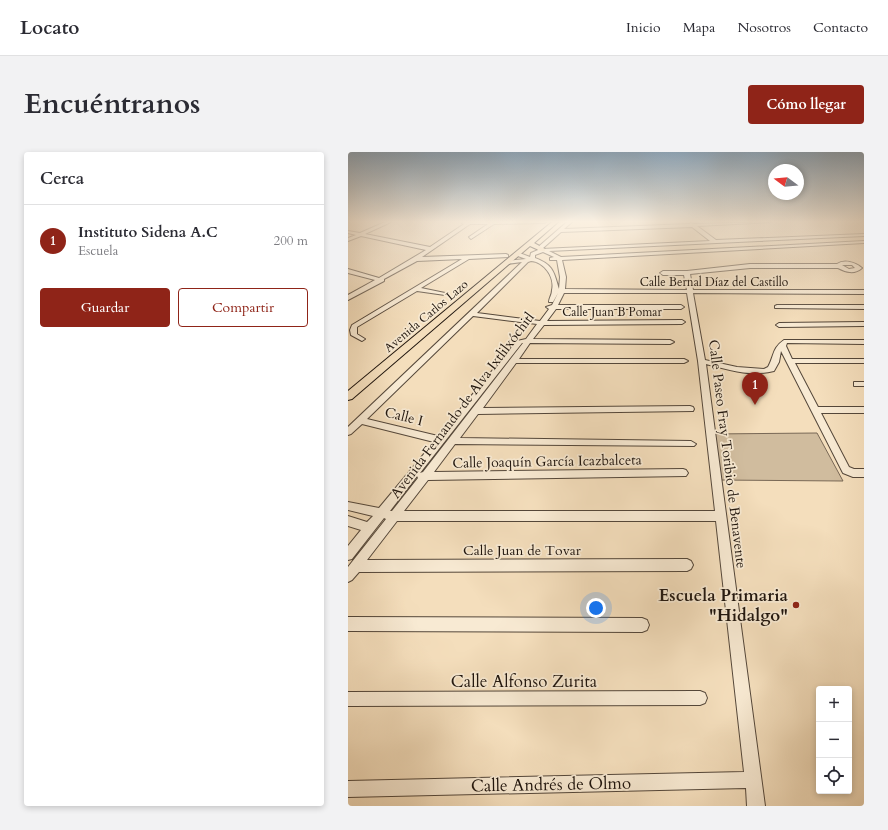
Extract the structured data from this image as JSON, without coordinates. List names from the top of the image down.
{
  "streets": {
    "main road": ["Avenida Carlos Lazo"],
    "street": [
      "Calle Bernal Díaz del Castillo",
      "Calle Juan B Pomar",
      "Avenida Fernando de Alva Ixtlilxóchitl",
      "Calle I",
      "Calle Paseo Fray Toribio de Benavente",
      "Calle Joaquín García Icazbalceta",
      "Calle Juan de Tovar",
      "Calle Alfonso Zurita",
      "Calle Andrés de Olmo"
    ]
  },
  "crossings": [
    ["Calle Bernal Díaz del Castillo", "Avenida Fernando de Alva Ixtlilxóchitl"],
    ["Calle Bernal Díaz del Castillo", "Calle Paseo Fray Toribio de Benavente"],
    ["Calle Juan B Pomar", "Avenida Fernando de Alva Ixtlilxóchitl"],
    ["Avenida Fernando de Alva Ixtlilxóchitl", "Calle I"],
    ["Avenida Fernando de Alva Ixtlilxóchitl", "Calle Joaquín García Icazbalceta"],
    ["Avenida Fernando de Alva Ixtlilxóchitl", "Calle Juan de Tovar"],
    ["Calle Paseo Fray Toribio de Benavente", "Calle Andrés de Olmo"]
  ],
  "places": ["Escuela Primaria \"Hidalgo\""],
  "north": "left",
  "page": {
    "header": "Locato",
    "nav": [
      "Inicio",
      "Mapa",
      "Nosotros",
      "Contacto"
    ],
    "title": "Encuéntranos",
    "buttons": [
      "Cómo llegar",
      ["Guardar", "Compartir"]
    ],
    "heading": "Cerca",
    "list": [
      {
        "mark": "1",
        "name": "Instituto Sidena A.C",
        "note": "Escuela",
        "value": "200 m"
      }
    ],
    "pins": "1",
    "map_buttons": ["+", "−"]
  }
}
